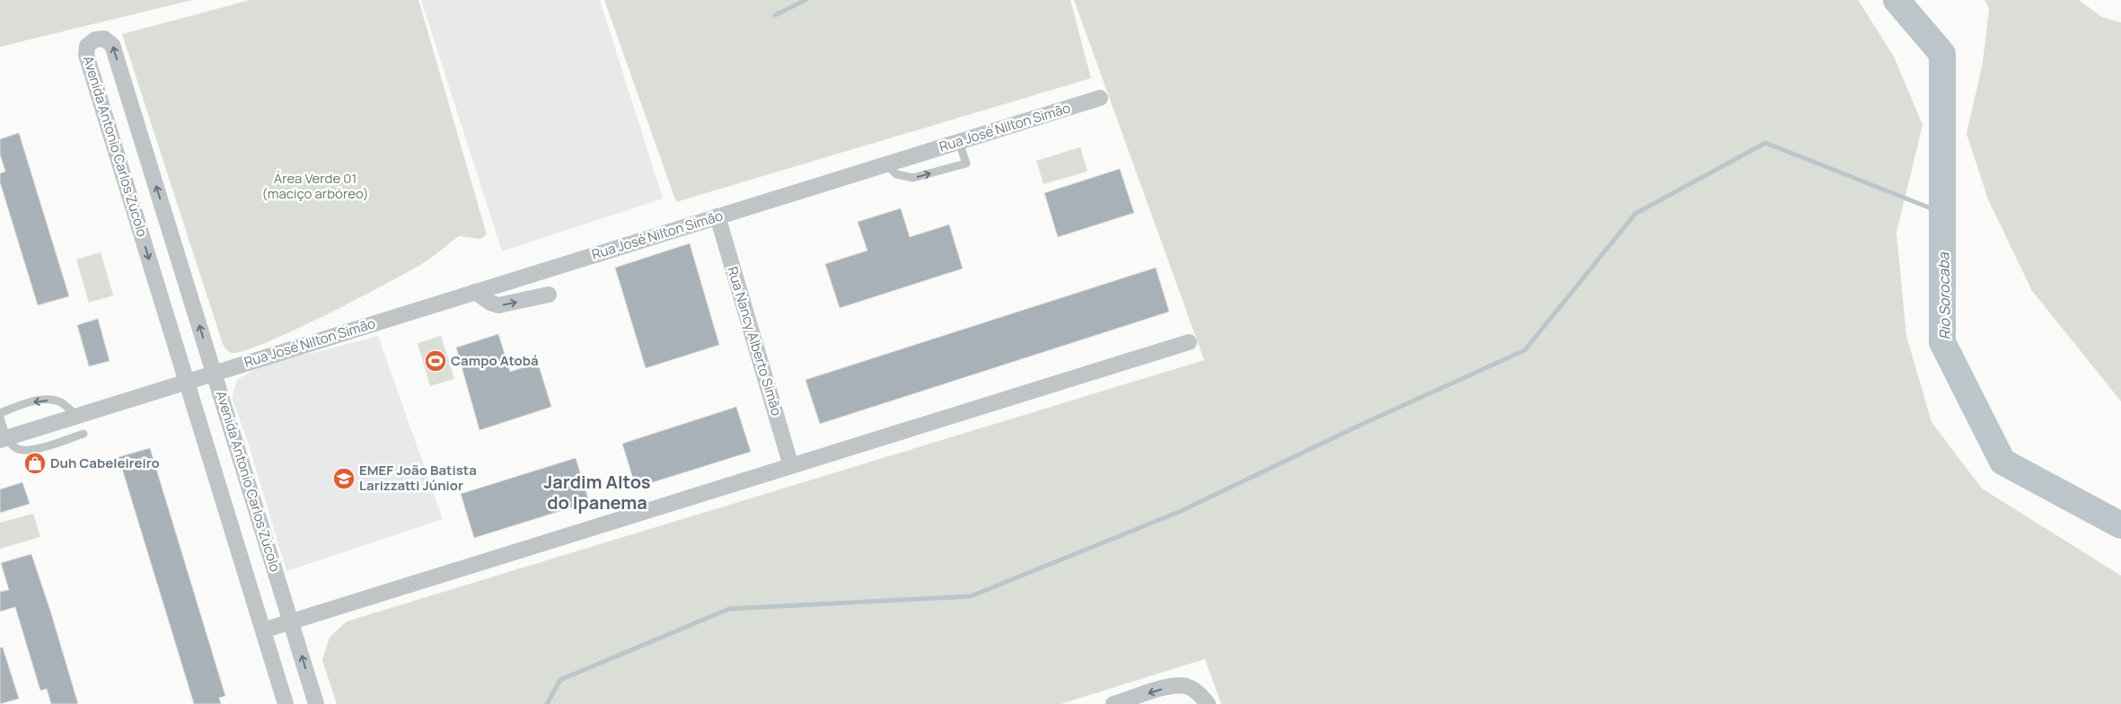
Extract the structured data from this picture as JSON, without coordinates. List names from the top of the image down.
{
  "streets": {
    "street": ["Rua José Nilton Simão", "Avenida Antonio Carlos Zúcolo", "Rua Nancy Alberto Simão"]
  },
  "crossings": [
    ["Rua José Nilton Simão", "Avenida Antonio Carlos Zúcolo"],
    ["Rua José Nilton Simão", "Rua Nancy Alberto Simão"]
  ],
  "districts": ["Jardim Altos do Ipanema"],
  "water": ["Rio Sorocaba"],
  "parks": ["Área Verde 01 (maciço arbóreo)"],
  "places": {
    "sports": ["Campo Atobá"],
    "shop": ["Duh Cabeleireiro"],
    "school or university": ["EMEF João Batista Larizzatti Júnior"]
  }
}
